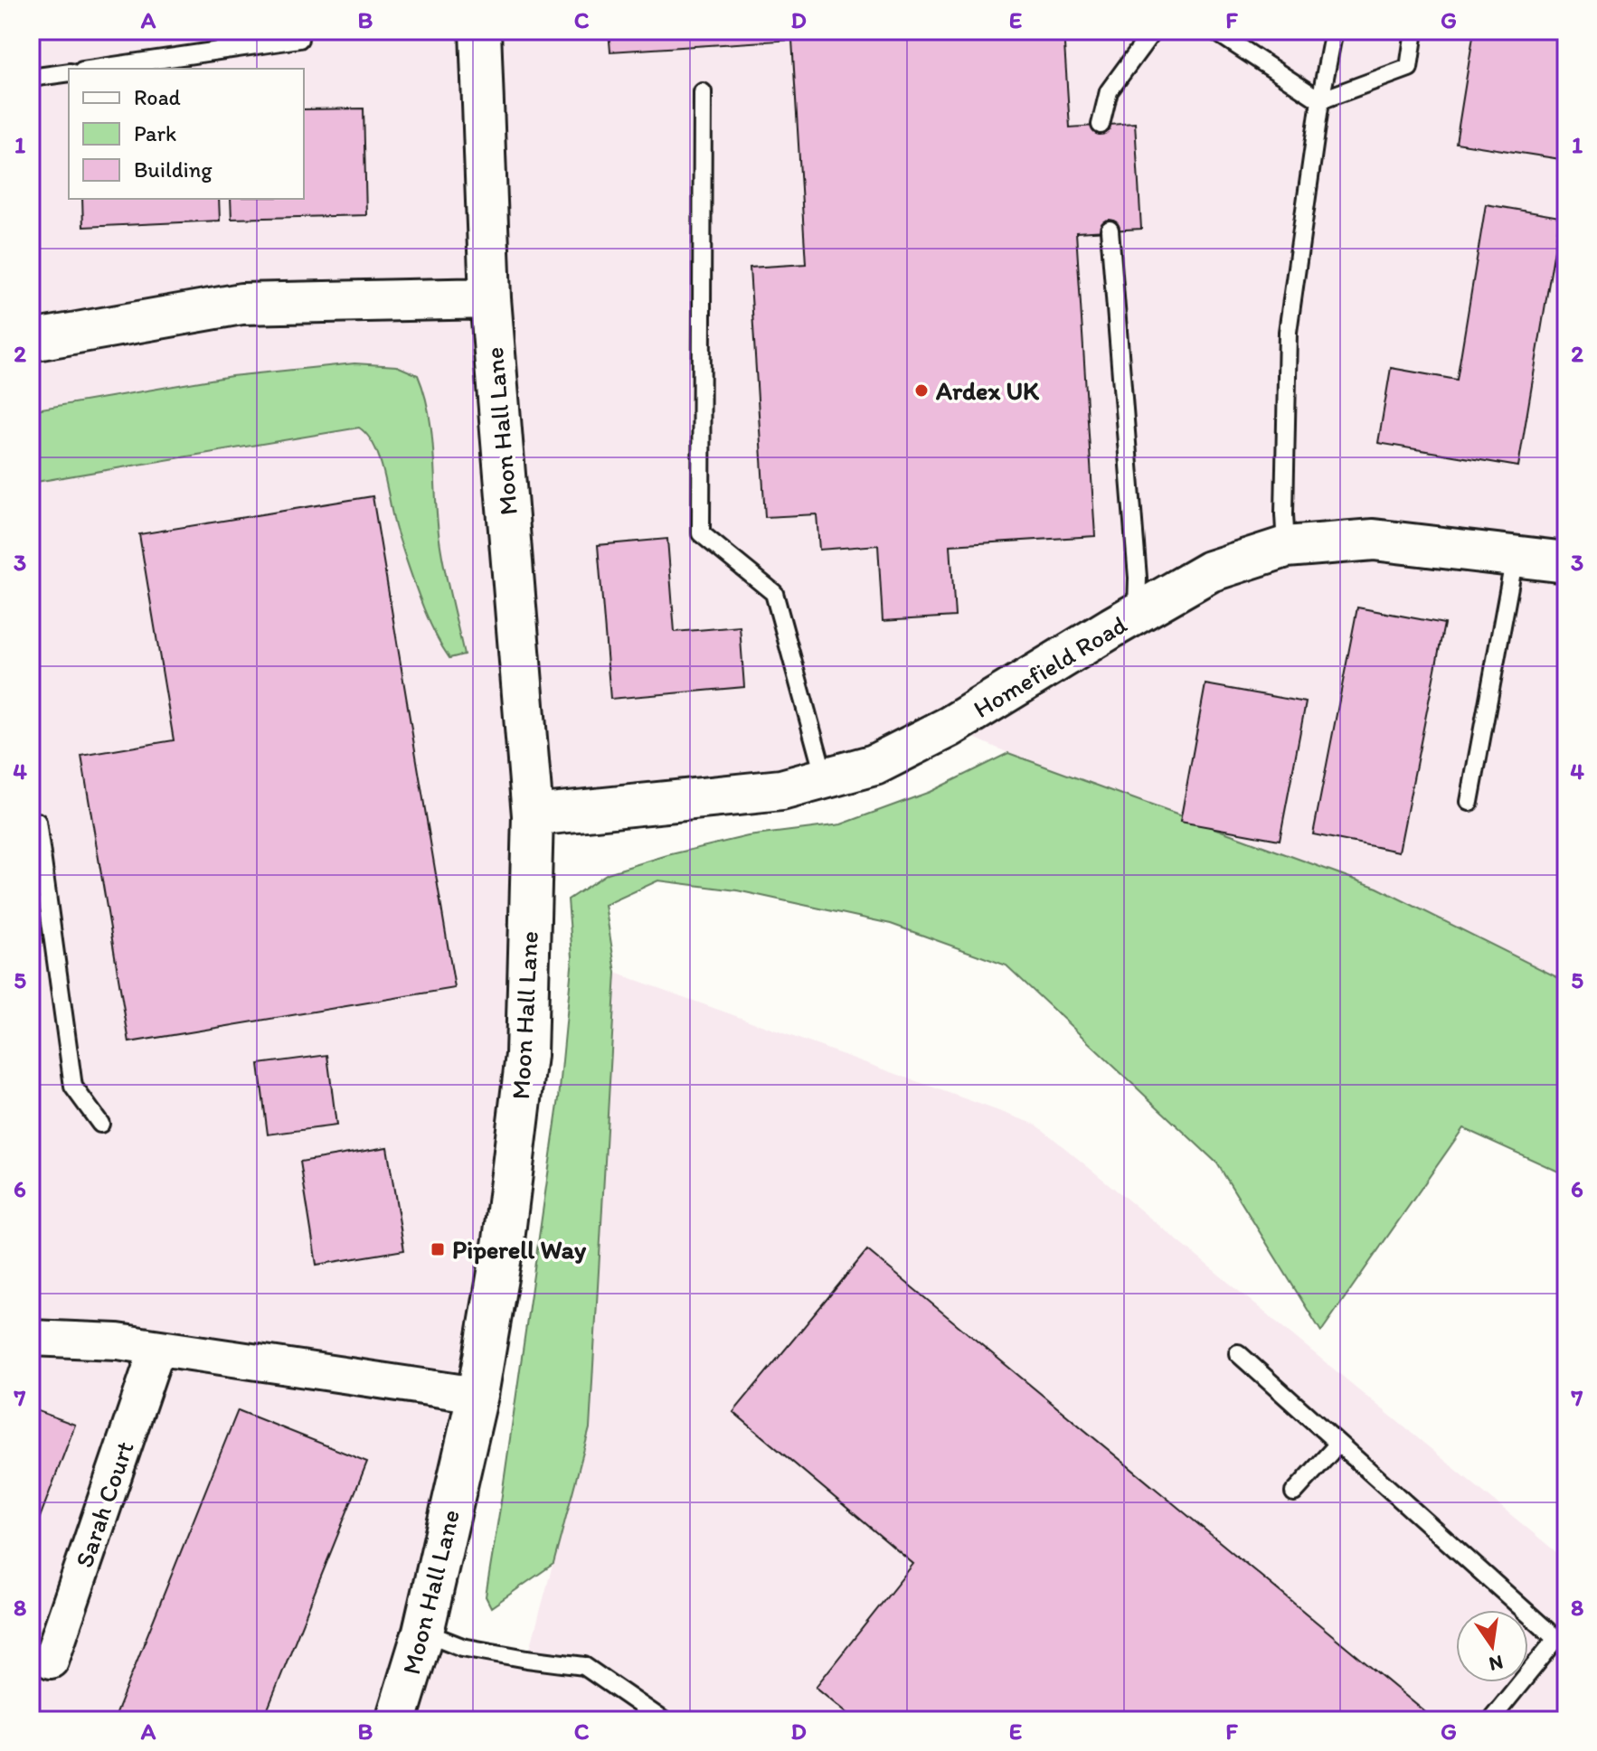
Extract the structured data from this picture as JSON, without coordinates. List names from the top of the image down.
{
  "streets": {
    "street": ["Moon Hall Lane", "Homefield Road", "Sarah Court"]
  },
  "crossings": [
    ["Moon Hall Lane", "Homefield Road"]
  ],
  "places": {
    "other": ["Ardex UK"],
    "transit": ["Piperell Way"]
  },
  "legend": ["Road", "Park", "Building"],
  "north": "bottom",
  "grid": {
    "columns": [
      "A",
      "B",
      "C",
      "D",
      "E",
      "F",
      "G"
    ],
    "rows": [
      "1",
      "2",
      "3",
      "4",
      "5",
      "6",
      "7",
      "8"
    ]
  }
}
